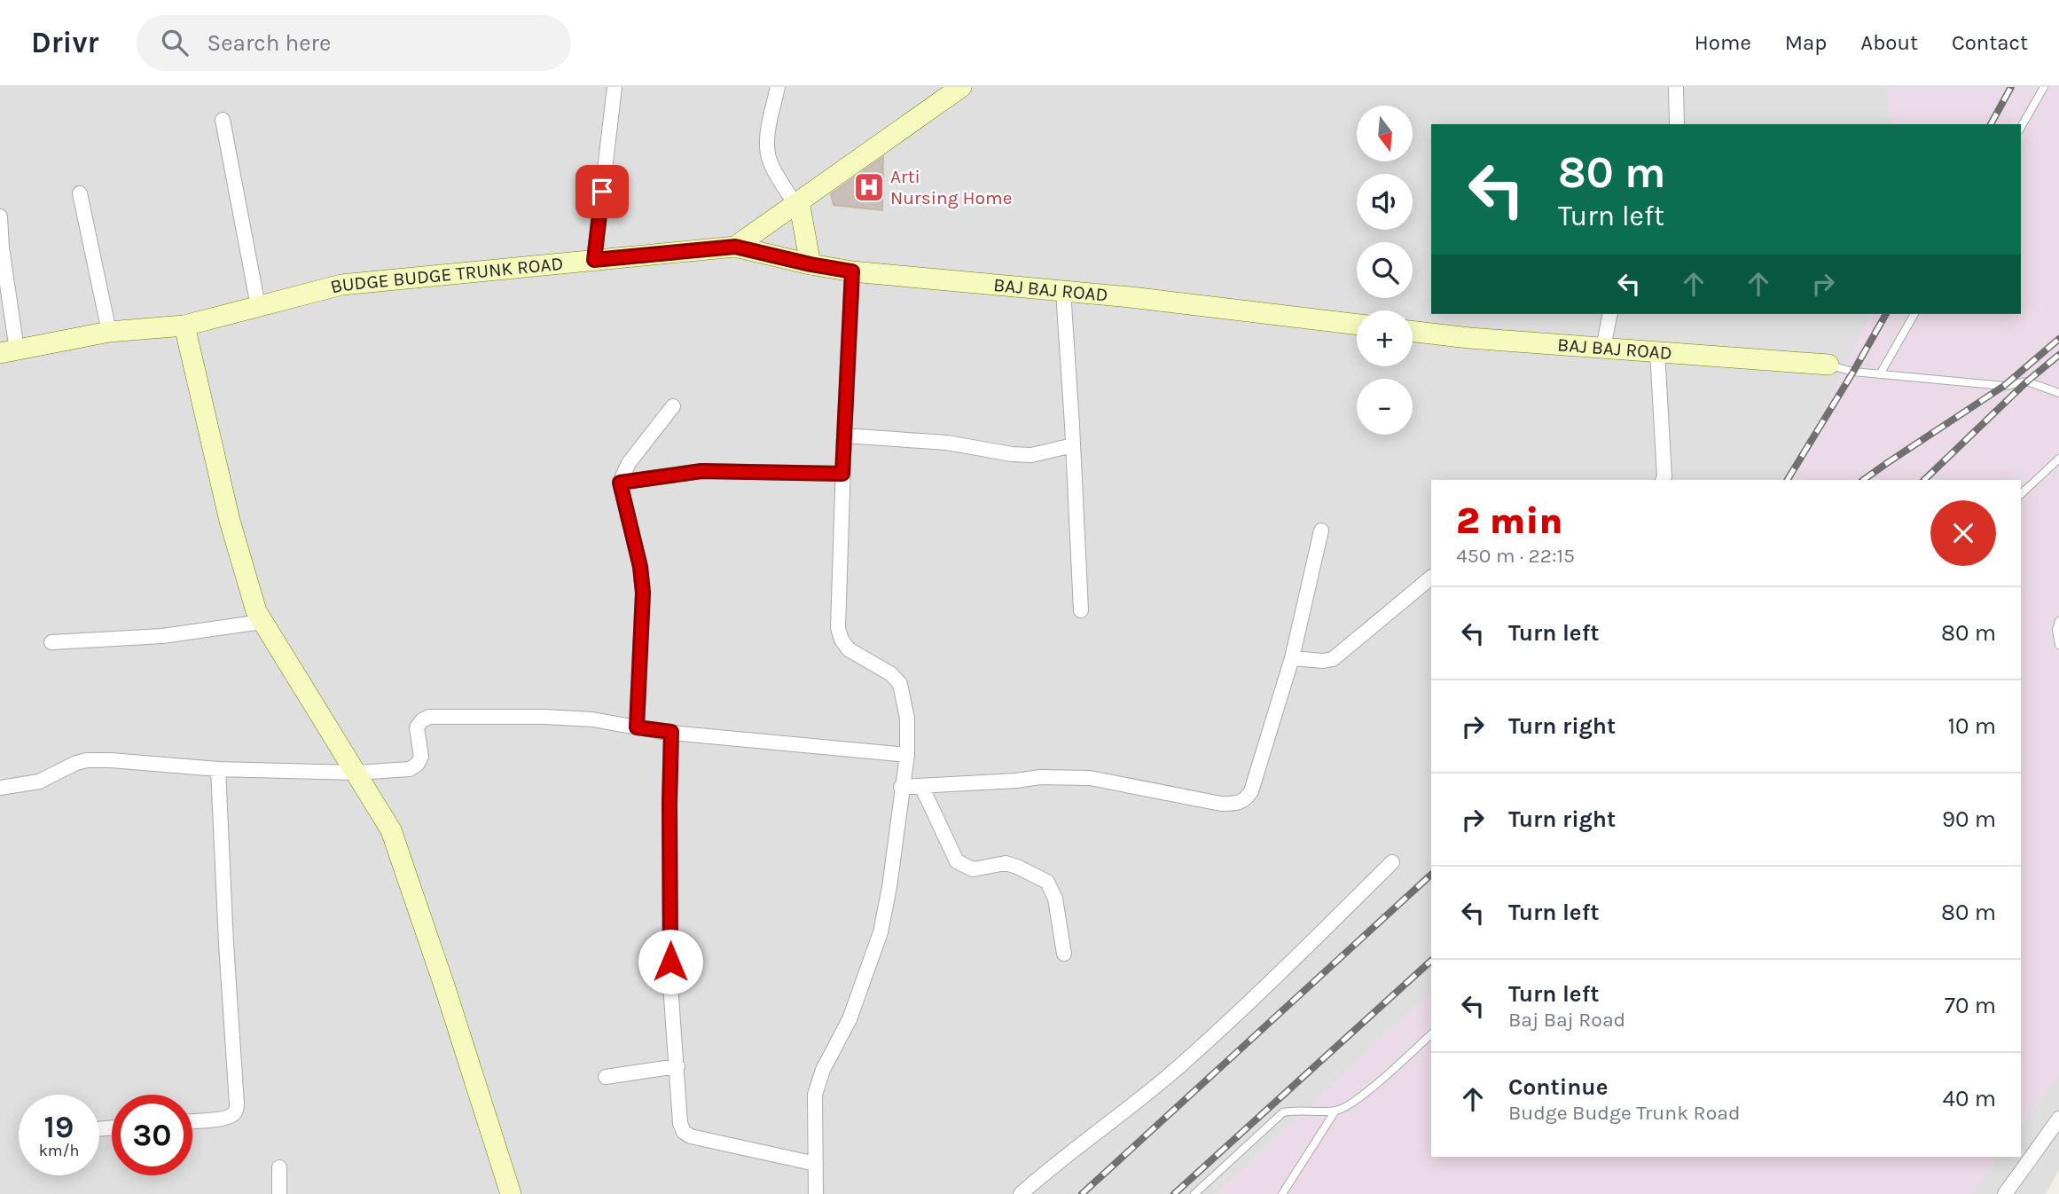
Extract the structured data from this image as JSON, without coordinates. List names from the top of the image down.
{
  "streets": {
    "main road": ["BUDGE BUDGE TRUNK ROAD", "BAJ BAJ ROAD"]
  },
  "crossings": [
    ["BUDGE BUDGE TRUNK ROAD", "BAJ BAJ ROAD"]
  ],
  "places": {
    "hospital": ["Arti Nursing Home"]
  },
  "north": "bottom",
  "page": {
    "header": "Drivr",
    "search": "Search here",
    "nav": [
      "Home",
      "Map",
      "About",
      "Contact"
    ],
    "map_buttons": ["+", "−"],
    "turn": ["80 m", "Turn left"],
    "heading": ["2 min", "450 m · 22:15"],
    "list": [
      {
        "name": "Turn left",
        "value": "80 m"
      },
      {
        "name": "Turn right",
        "value": "10 m"
      },
      {
        "name": "Turn right",
        "value": "90 m"
      },
      {
        "name": "Turn left",
        "value": "80 m"
      },
      {
        "name": "Turn left",
        "note": "Baj Baj Road",
        "value": "70 m"
      },
      {
        "name": "Continue",
        "note": "Budge Budge Trunk Road",
        "value": "40 m"
      }
    ],
    "speed": "19 km/h",
    "limit": "30"
  }
}
